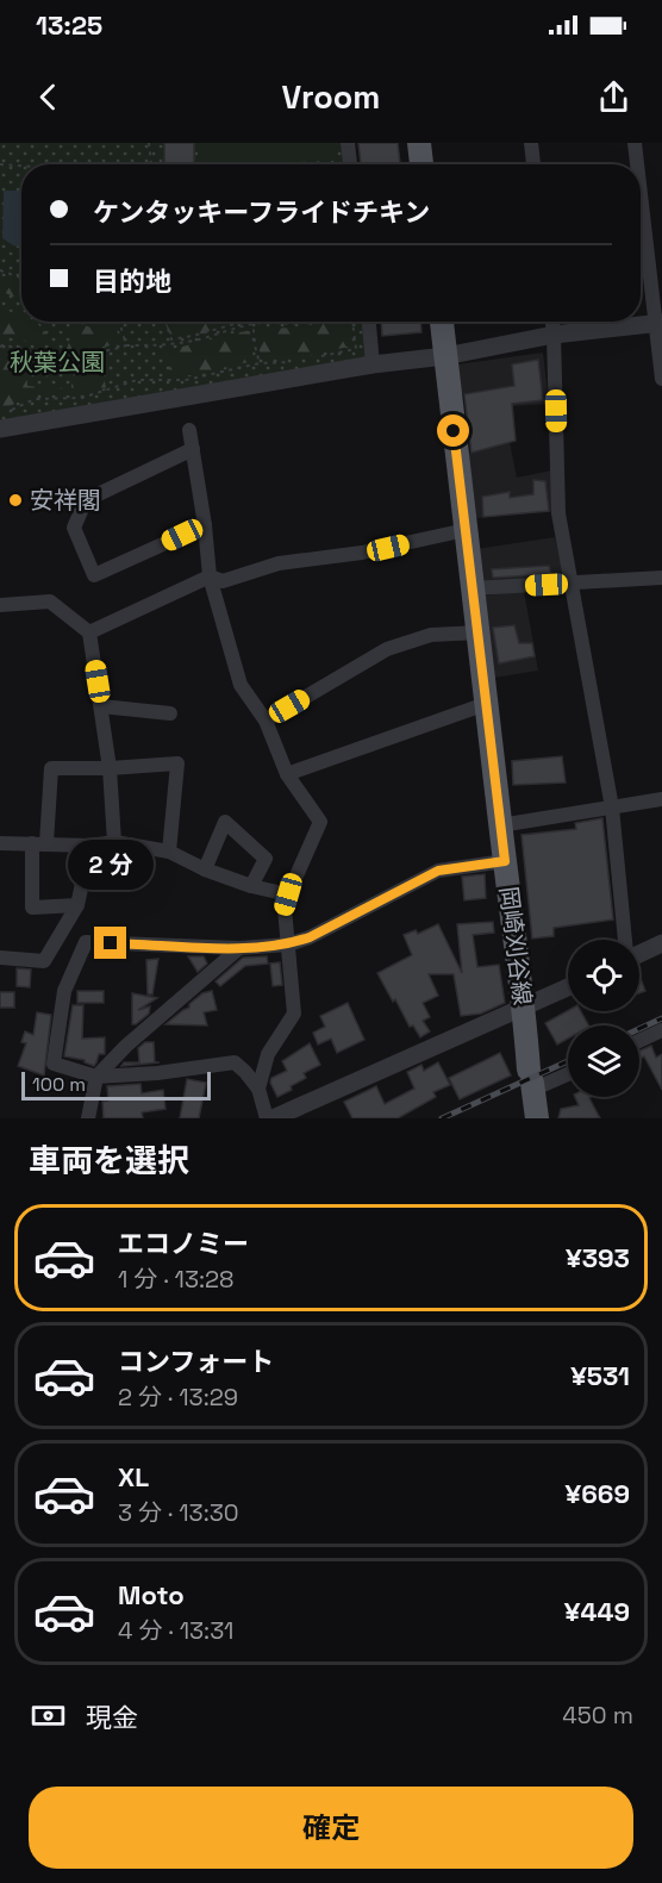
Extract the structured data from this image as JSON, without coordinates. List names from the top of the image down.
{
  "streets": {
    "main road": ["岡崎刈谷線"]
  },
  "parks": ["秋葉公園"],
  "places": ["安祥閣"],
  "scale_bar": "100 m",
  "page": {
    "status": "13:25",
    "header": "Vroom",
    "banner": ["ケンタッキーフライドチキン", "目的地"],
    "bubble": "2 分",
    "scale": "100 m",
    "heading": "車両を選択",
    "list": [
      {
        "name": "エコノミー",
        "note": "1 分 · 13:28",
        "value": "¥393"
      },
      {
        "name": "コンフォート",
        "note": "2 分 · 13:29",
        "value": "¥531"
      },
      {
        "name": "XL",
        "note": "3 分 · 13:30",
        "value": "¥669"
      },
      {
        "name": "Moto",
        "note": "4 分 · 13:31",
        "value": "¥449"
      }
    ],
    "pay": ["現金", "450 m"],
    "buttons": "確定"
  }
}
